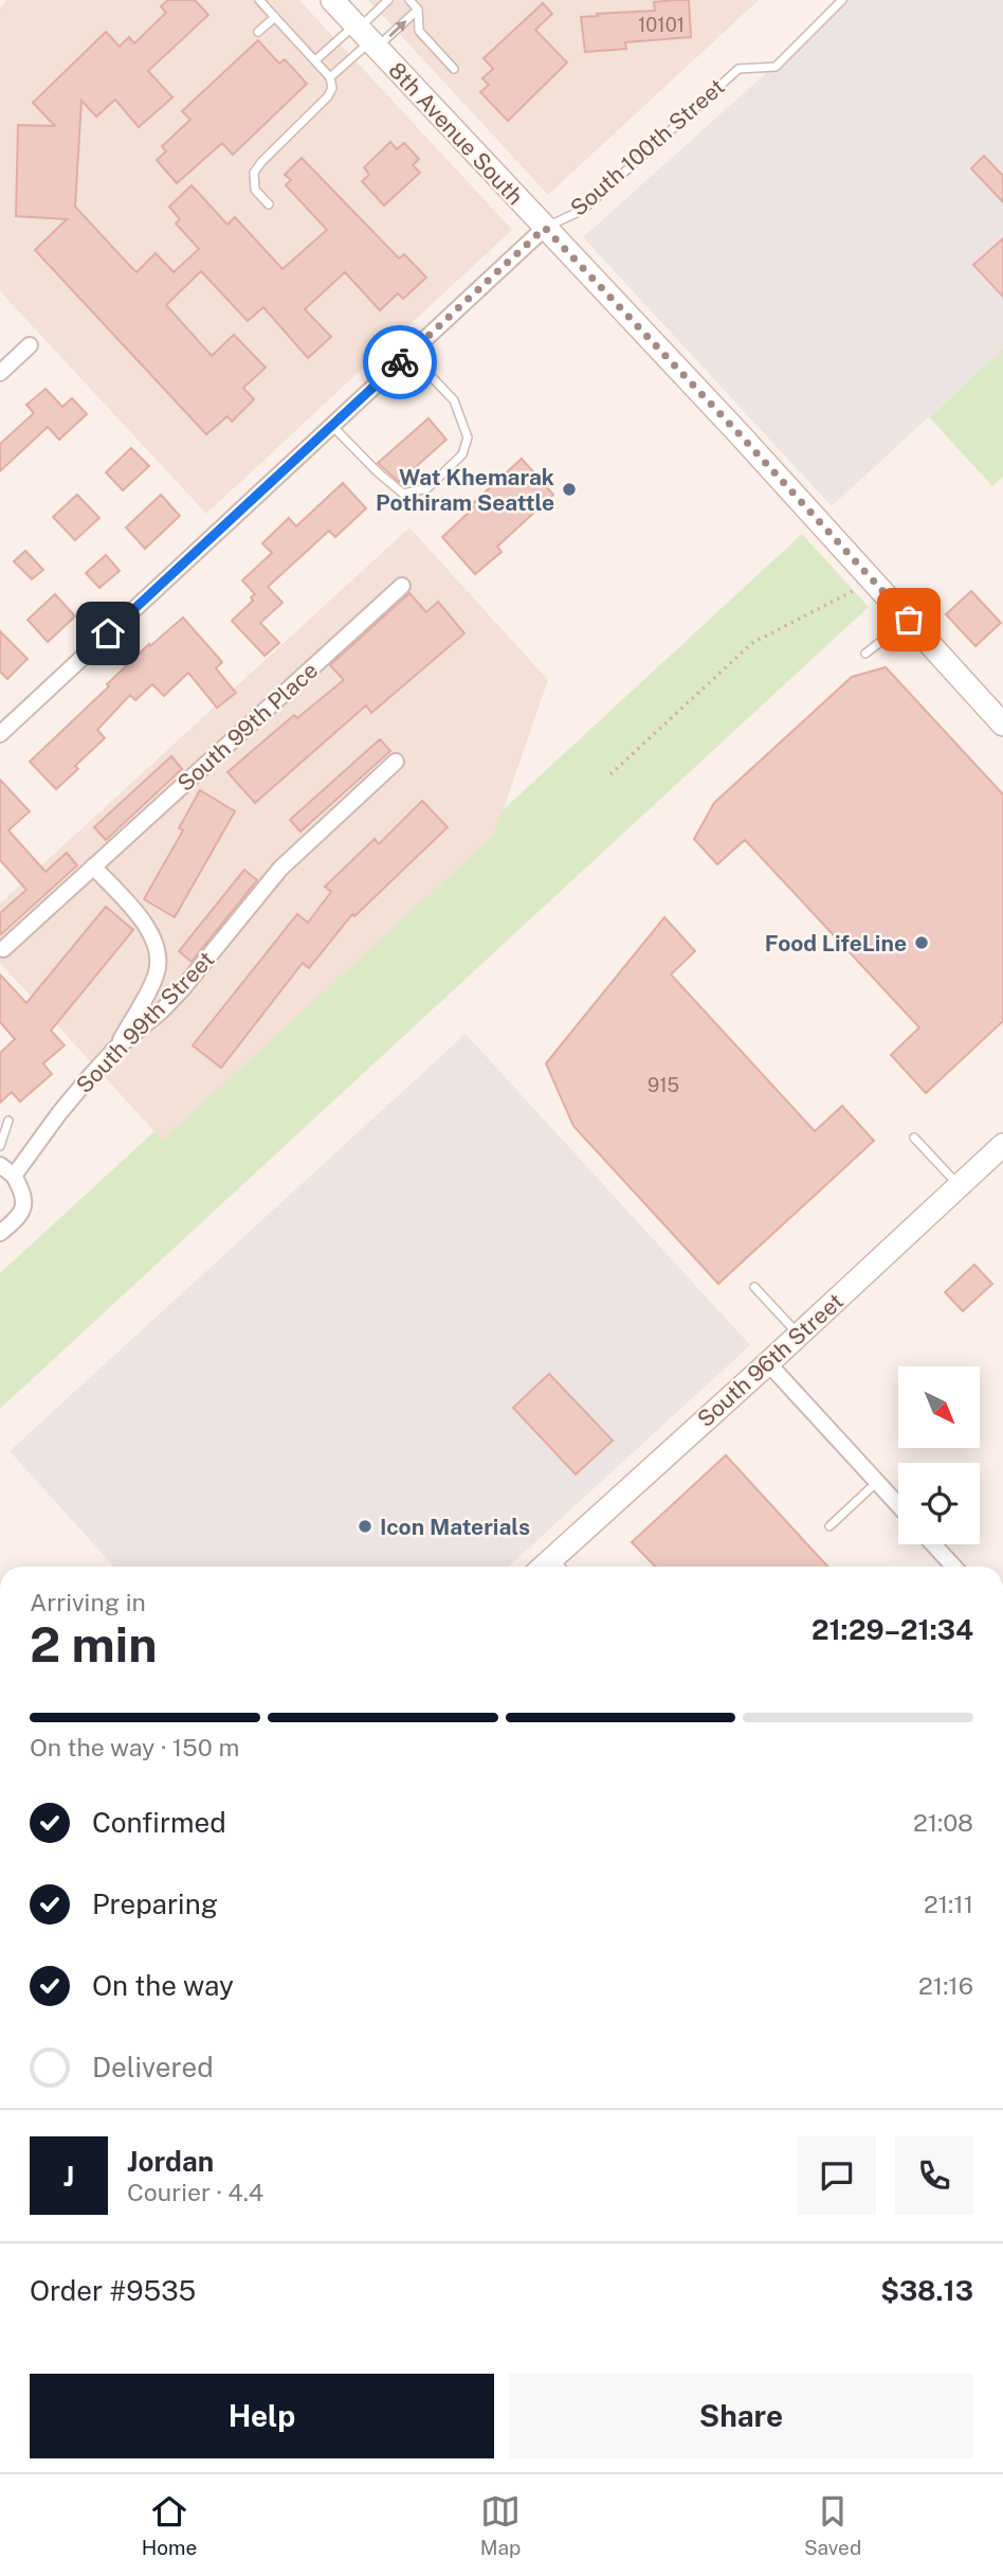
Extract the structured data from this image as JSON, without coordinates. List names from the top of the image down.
{
  "streets": {
    "street": [
      "8th Avenue South",
      "South 100th Street",
      "South 99th Place",
      "South 99th Street",
      "South 96th Street"
    ]
  },
  "crossings": [
    ["8th Avenue South", "South 100th Street"]
  ],
  "places": ["Wat Khemarak Pothiram Seattle", "Food LifeLine", "Icon Materials"],
  "house_numbers": ["10101", "915"],
  "north": "bottom right",
  "page": {
    "heading": ["2 min", "Arriving in", "21:29–21:34"],
    "panel": [
      "Jordan",
      "Courier · 4.4",
      "Order #9535",
      "$38.13"
    ],
    "bar": "On the way · 150 m",
    "list": [
      ["Confirmed", "21:08"],
      ["Preparing", "21:11"],
      ["On the way", "21:16"],
      "Delivered"
    ],
    "round": "J",
    "buttons": ["Help", "Share"],
    "tabs": ["Home", "Map", "Saved"]
  }
}
